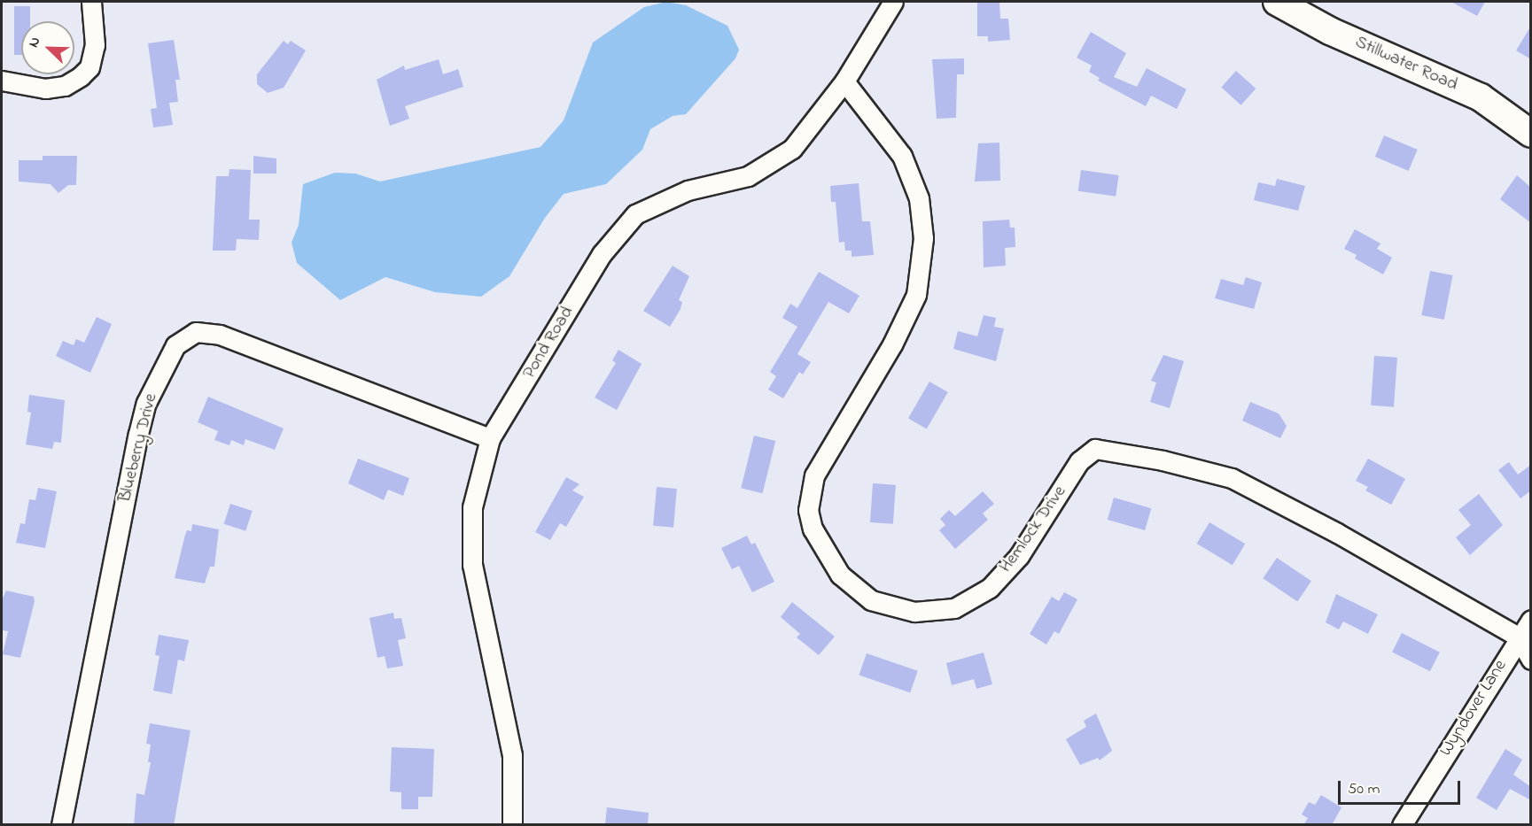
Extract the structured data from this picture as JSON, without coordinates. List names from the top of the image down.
{
  "streets": {
    "main road": ["Stillwater Road"],
    "street": [
      "Pond Road",
      "Blueberry Drive",
      "Hemlock Drive",
      "Wyndover Lane"
    ]
  },
  "crossings": [
    ["Pond Road", "Blueberry Drive"],
    ["Pond Road", "Hemlock Drive"],
    ["Hemlock Drive", "Wyndover Lane"]
  ],
  "scale_bar": "50 m",
  "north": "top left"
}
